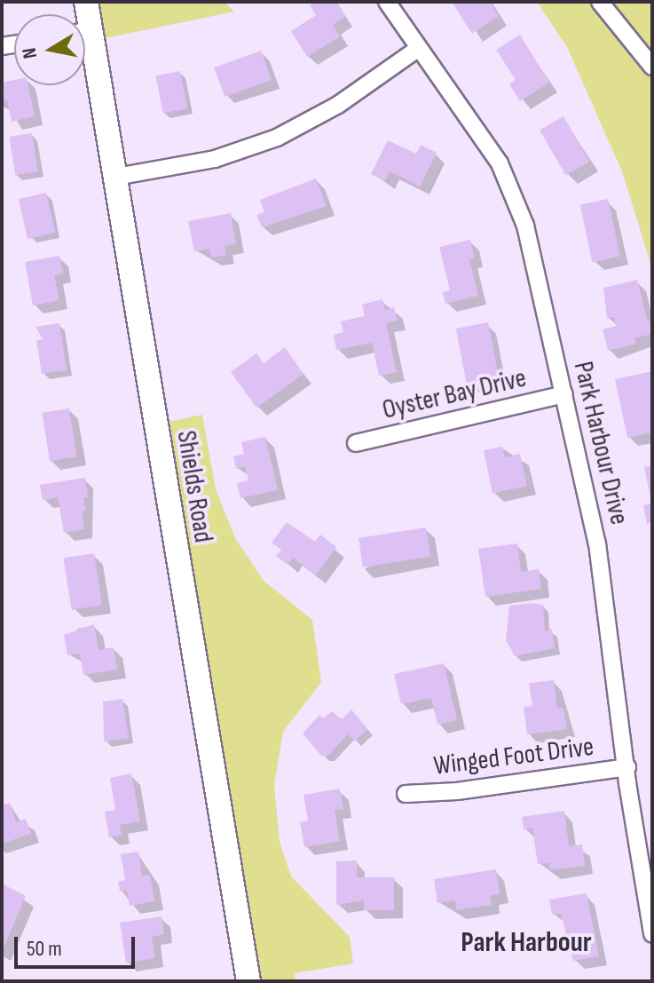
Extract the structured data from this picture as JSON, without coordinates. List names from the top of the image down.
{
  "streets": {
    "main road": ["Shields Road"],
    "street": ["Oyster Bay Drive", "Park Harbour Drive", "Winged Foot Drive"]
  },
  "crossings": [
    ["Oyster Bay Drive", "Park Harbour Drive"],
    ["Park Harbour Drive", "Winged Foot Drive"]
  ],
  "districts": ["Park Harbour"],
  "scale_bar": "50 m",
  "north": "left"
}
